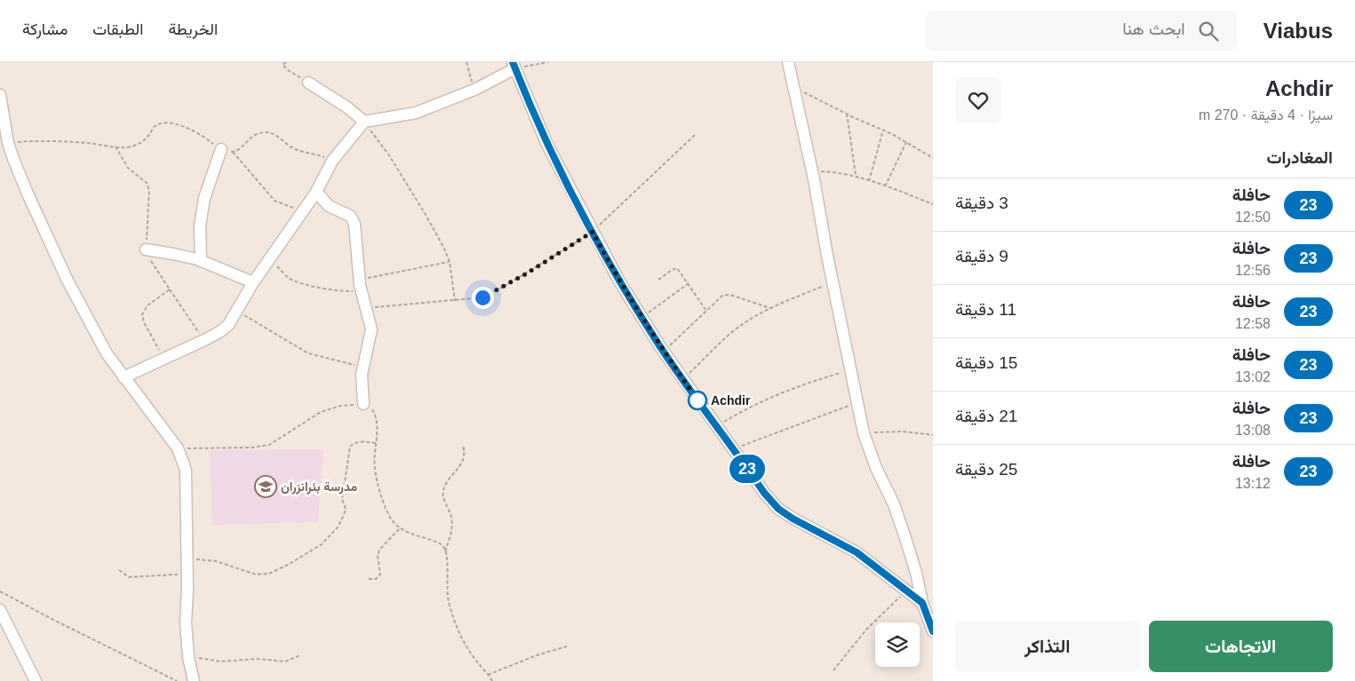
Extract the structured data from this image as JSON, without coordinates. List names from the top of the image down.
{
  "places": {
    "other": ["Achdir"],
    "school or university": ["مدرسة بئرانزران"]
  },
  "lines": ["bus line 23"],
  "page": {
    "header": "Viabus",
    "search": "ابحث هنا",
    "nav": ["الخريطة", "الطبقات", "مشاركة"],
    "heading": [
      ["Achdir", "سيرًا · 4 دقيقة · 270 m"],
      "المغادرات"
    ],
    "on_map": "23",
    "list": [
      {
        "mark": "23",
        "name": "حافلة",
        "note": "12:50",
        "value": "3 دقيقة"
      },
      {
        "mark": "23",
        "name": "حافلة",
        "note": "12:56",
        "value": "9 دقيقة"
      },
      {
        "mark": "23",
        "name": "حافلة",
        "note": "12:58",
        "value": "11 دقيقة"
      },
      {
        "mark": "23",
        "name": "حافلة",
        "note": "13:02",
        "value": "15 دقيقة"
      },
      {
        "mark": "23",
        "name": "حافلة",
        "note": "13:08",
        "value": "21 دقيقة"
      },
      {
        "mark": "23",
        "name": "حافلة",
        "note": "13:12",
        "value": "25 دقيقة"
      }
    ],
    "buttons": ["الاتجاهات", "التذاكر"]
  }
}
